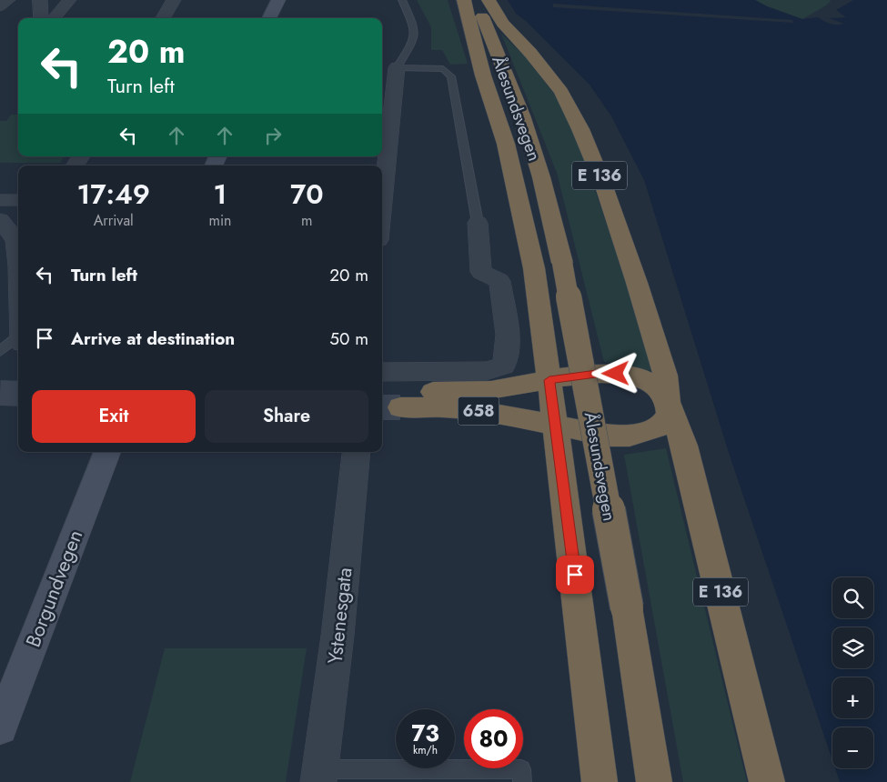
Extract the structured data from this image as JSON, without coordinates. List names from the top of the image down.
{
  "streets": {
    "highway": ["Ålesundsvegen", "E 136", "658"],
    "main road": ["Borgundvegen"],
    "street": ["Ystenesgata"]
  },
  "crossings": [
    ["E 136", "658"]
  ],
  "page": {
    "turn": ["20 m", "Turn left"],
    "eta": [
      "17:49",
      "Arrival",
      "1",
      "min",
      "70",
      "m"
    ],
    "list": [
      {
        "name": "Turn left",
        "value": "20 m"
      },
      {
        "name": "Arrive at destination",
        "value": "50 m"
      }
    ],
    "buttons": ["Exit", "Share"],
    "map_buttons": ["+", "−"],
    "speed": "73 km/h",
    "limit": "80"
  }
}
